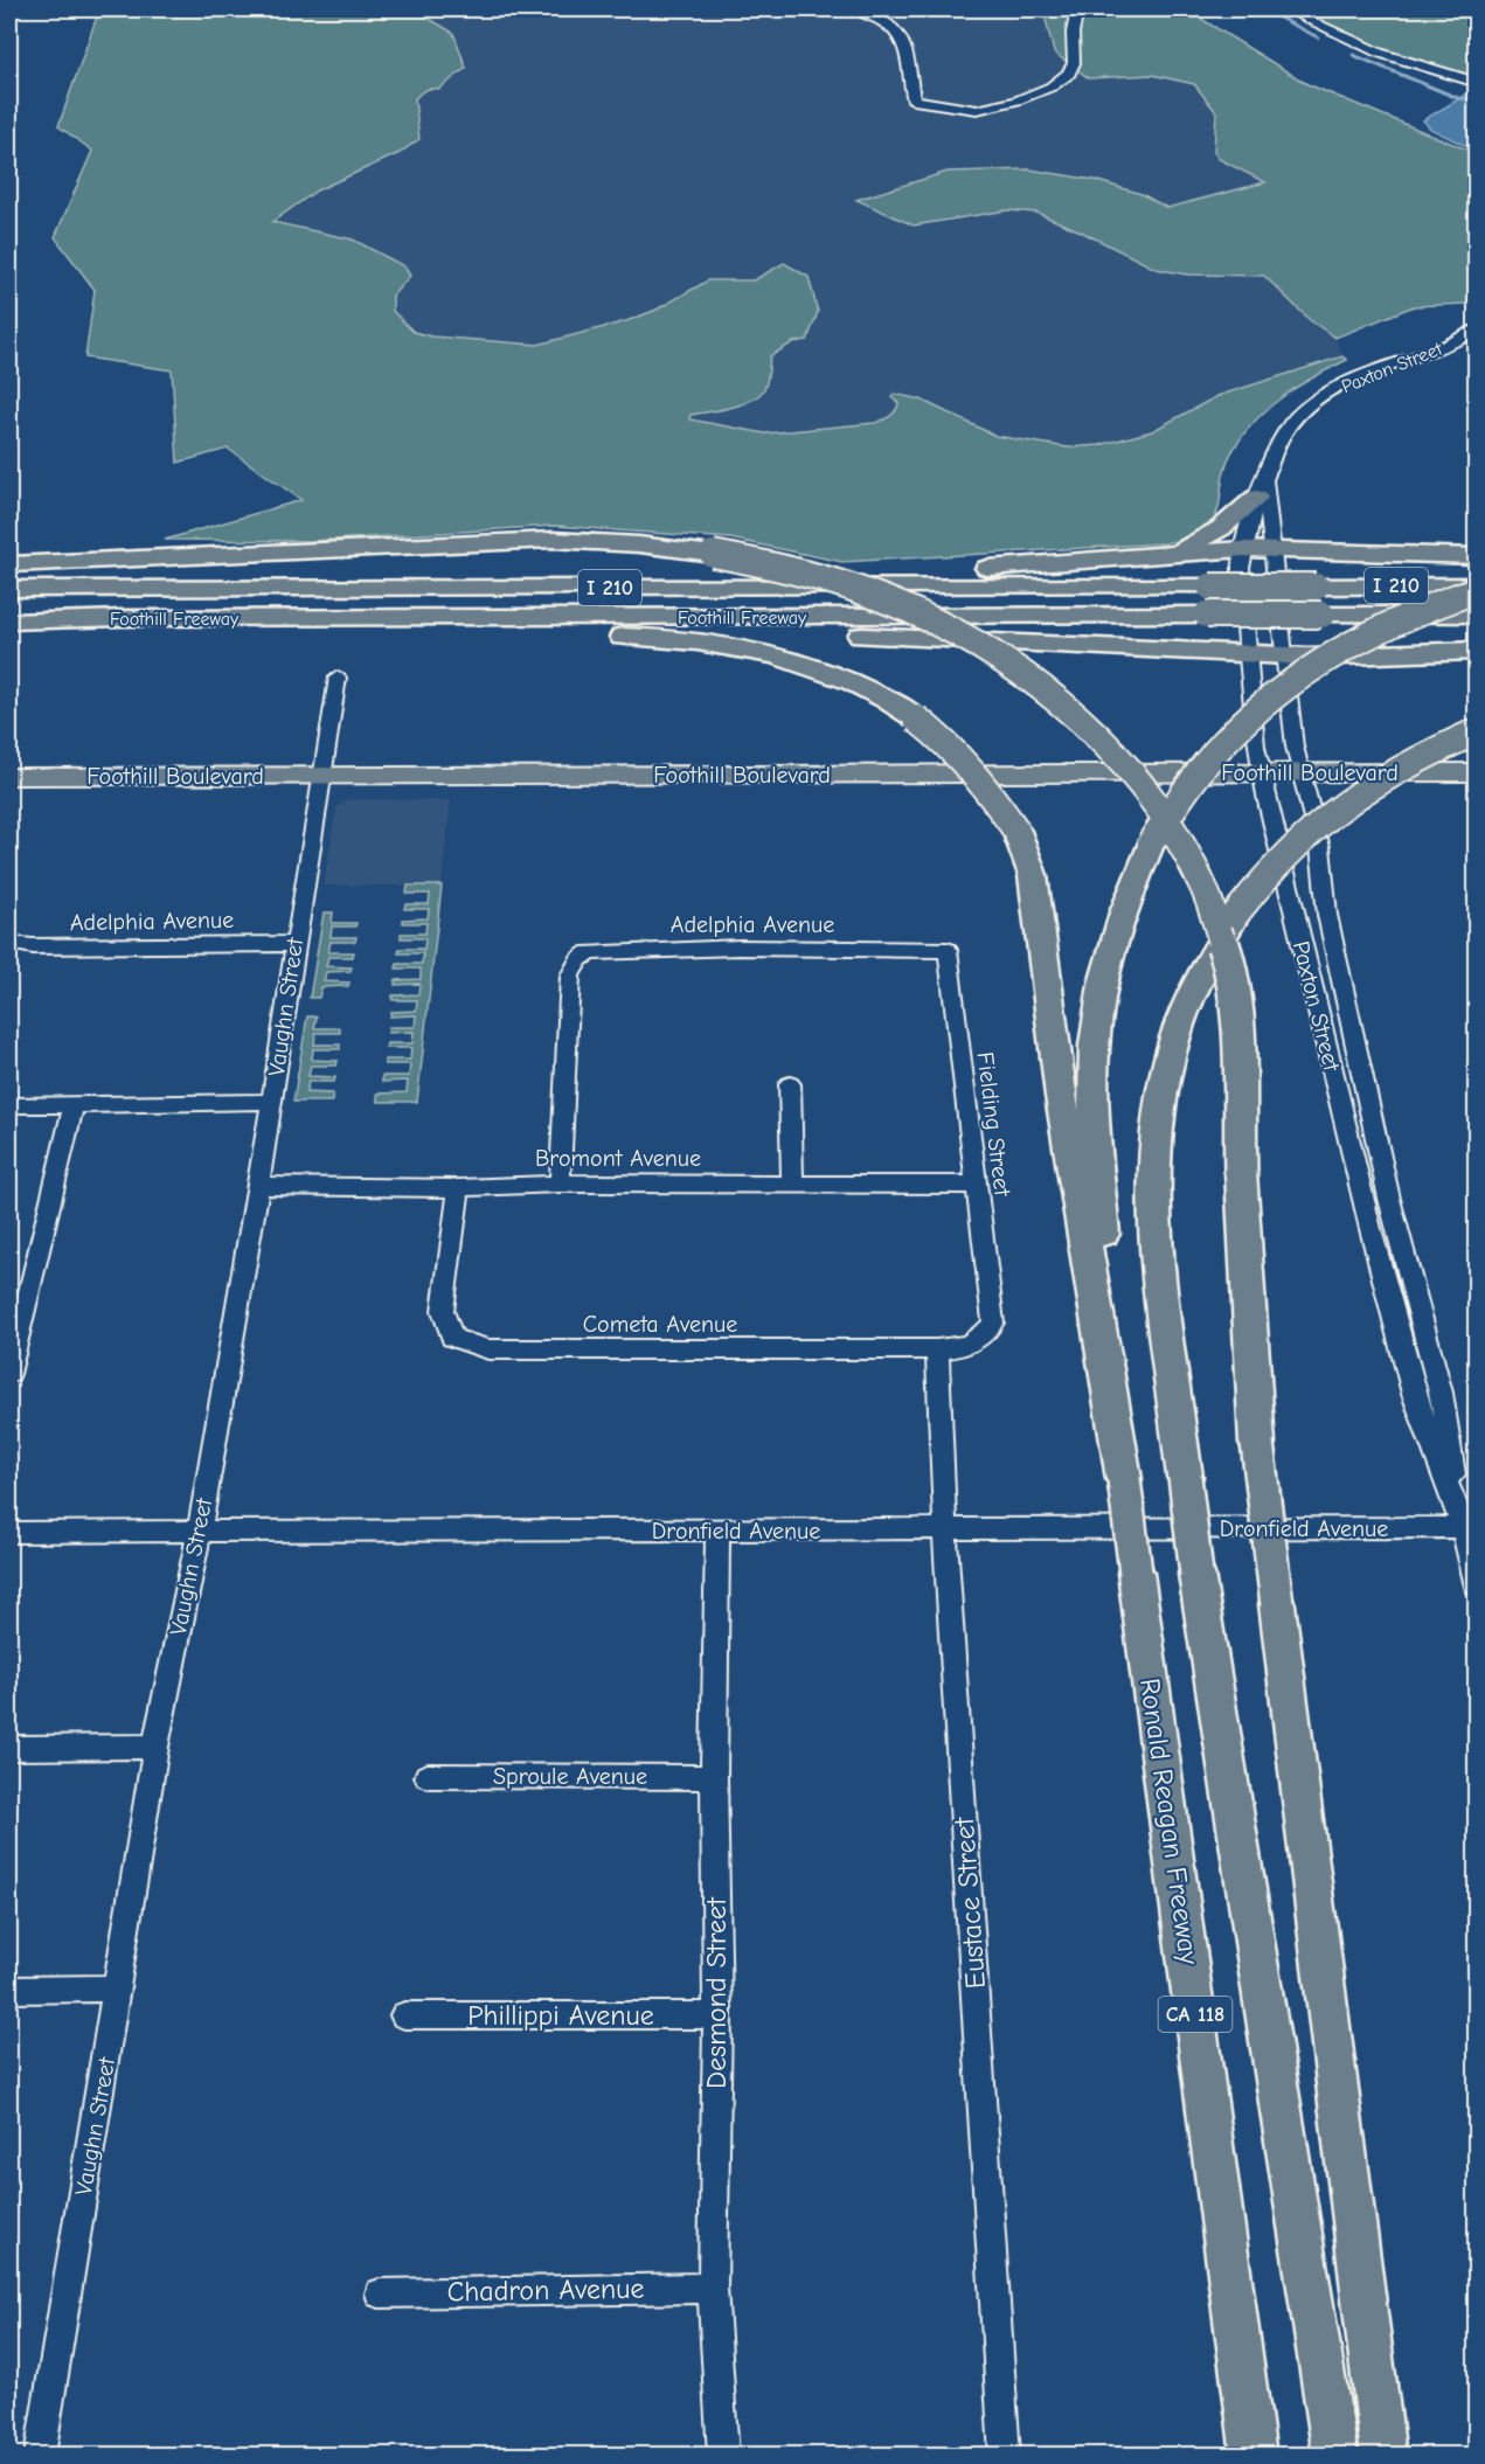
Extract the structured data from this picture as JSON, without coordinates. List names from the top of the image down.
{
  "streets": {
    "highway": [
      "I 210",
      "Foothill Freeway",
      "Ronald Reagan Freeway",
      "CA 118"
    ],
    "main road": ["Foothill Boulevard"],
    "street": [
      "Paxton Street",
      "Adelphia Avenue",
      "Vaughn Street",
      "Fielding Street",
      "Bromont Avenue",
      "Cometa Avenue",
      "Dronfield Avenue",
      "Sproule Avenue",
      "Eustace Street",
      "Desmond Street",
      "Phillippi Avenue",
      "Chadron Avenue"
    ]
  },
  "crossings": [
    ["Paxton Street", "Foothill Boulevard"],
    ["Paxton Street", "Dronfield Avenue"],
    ["Foothill Boulevard", "Vaughn Street"],
    ["Adelphia Avenue", "Vaughn Street"],
    ["Adelphia Avenue", "Fielding Street"],
    ["Adelphia Avenue", "Bromont Avenue"],
    ["Vaughn Street", "Bromont Avenue"],
    ["Vaughn Street", "Dronfield Avenue"],
    ["Fielding Street", "Bromont Avenue"],
    ["Fielding Street", "Cometa Avenue"],
    ["Bromont Avenue", "Cometa Avenue"],
    ["Cometa Avenue", "Eustace Street"],
    ["Dronfield Avenue", "Eustace Street"],
    ["Dronfield Avenue", "Desmond Street"],
    ["Sproule Avenue", "Desmond Street"],
    ["Desmond Street", "Phillippi Avenue"],
    ["Desmond Street", "Chadron Avenue"]
  ]
}
